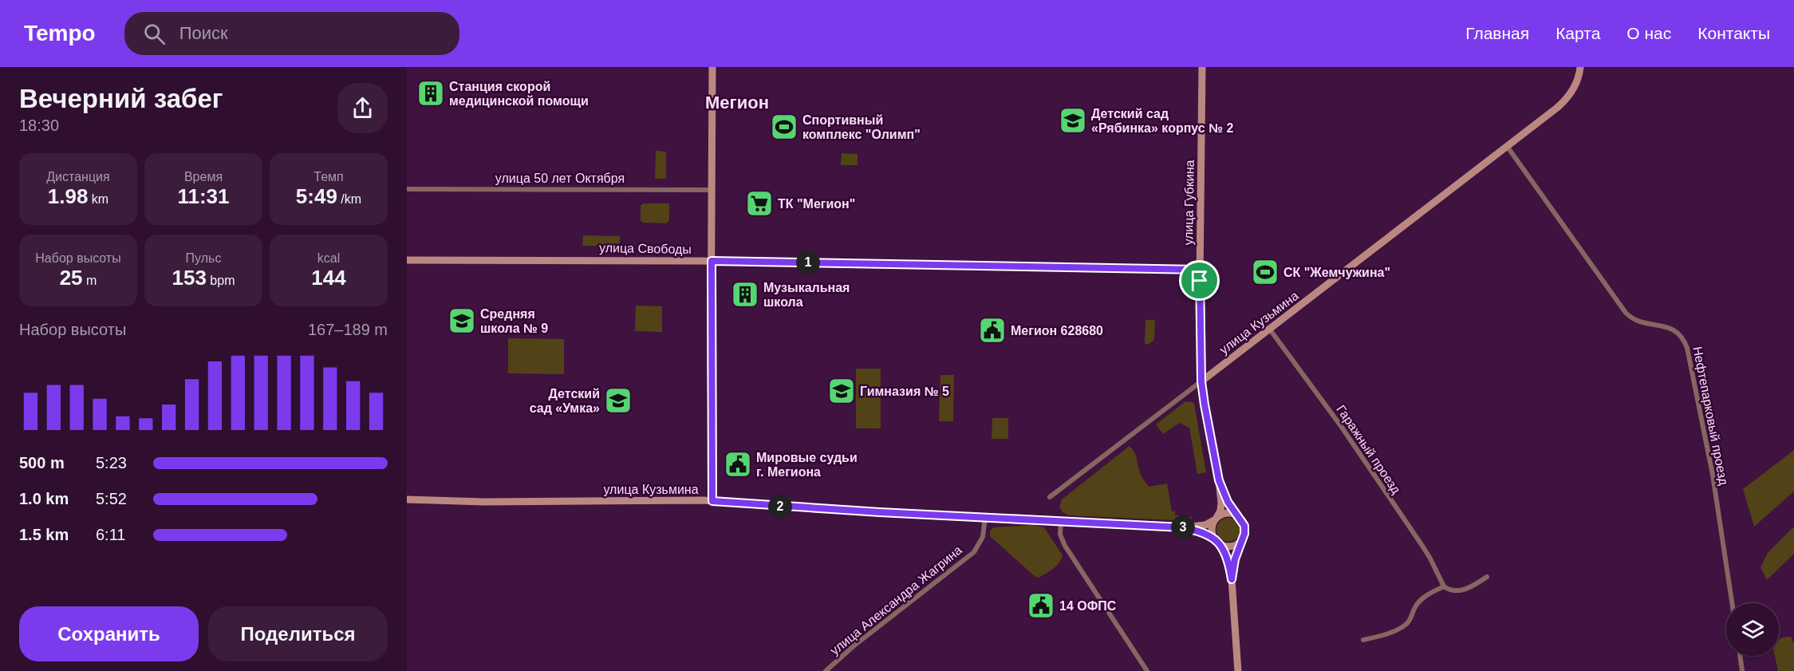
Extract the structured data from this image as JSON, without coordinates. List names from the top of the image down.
{
  "streets": {
    "main road": ["улица Губкина", "улица Свободы", "улица Кузьмина"],
    "street": [
      "улица 50 лет Октября",
      "Нефтепарковый проезд",
      "Гаражный проезд",
      "улица Александра Жагрина"
    ]
  },
  "crossings": [
    ["улица Губкина", "улица Свободы"],
    ["улица Губкина", "улица Кузьмина"],
    ["улица Кузьмина", "Нефтепарковый проезд"],
    ["улица Кузьмина", "Гаражный проезд"],
    ["улица Кузьмина", "улица Александра Жагрина"]
  ],
  "districts": ["Мегион"],
  "places": {
    "building": ["Станция скорой медицинской помощи", "Музыкальная школа"],
    "school or university": [
      "Детский сад «Рябинка» корпус № 2",
      "Средняя школа № 9",
      "Гимназия № 5",
      "Детский сад «Умка»"
    ],
    "sports": ["Спортивный комплекс \"Олимп\"", "СК \"Жемчужина\""],
    "supermarket": ["ТК \"Мегион\""],
    "public building": ["Мегион 628680", "Мировые судьи г. Мегиона", "14 ОФПС"]
  },
  "page": {
    "header": "Tempo",
    "search": "Поиск",
    "nav": [
      "Главная",
      "Карта",
      "О нас",
      "Контакты"
    ],
    "heading": ["Вечерний забег", "18:30"],
    "stats": [
      ["Дистанция", "1.98 km"],
      ["Время", "11:31"],
      ["Темп", "5:49 /km"],
      ["Набор высоты", "25 m"],
      ["Пульс", "153 bpm"],
      ["kcal", "144"]
    ],
    "pins": ["1", "2", "3"],
    "chart": ["Набор высоты", "167–189 m"],
    "list": [
      {
        "name": "500 m",
        "note": "5:23"
      },
      {
        "name": "1.0 km",
        "note": "5:52"
      },
      {
        "name": "1.5 km",
        "note": "6:11"
      }
    ],
    "buttons": ["Сохранить", "Поделиться"]
  }
}
